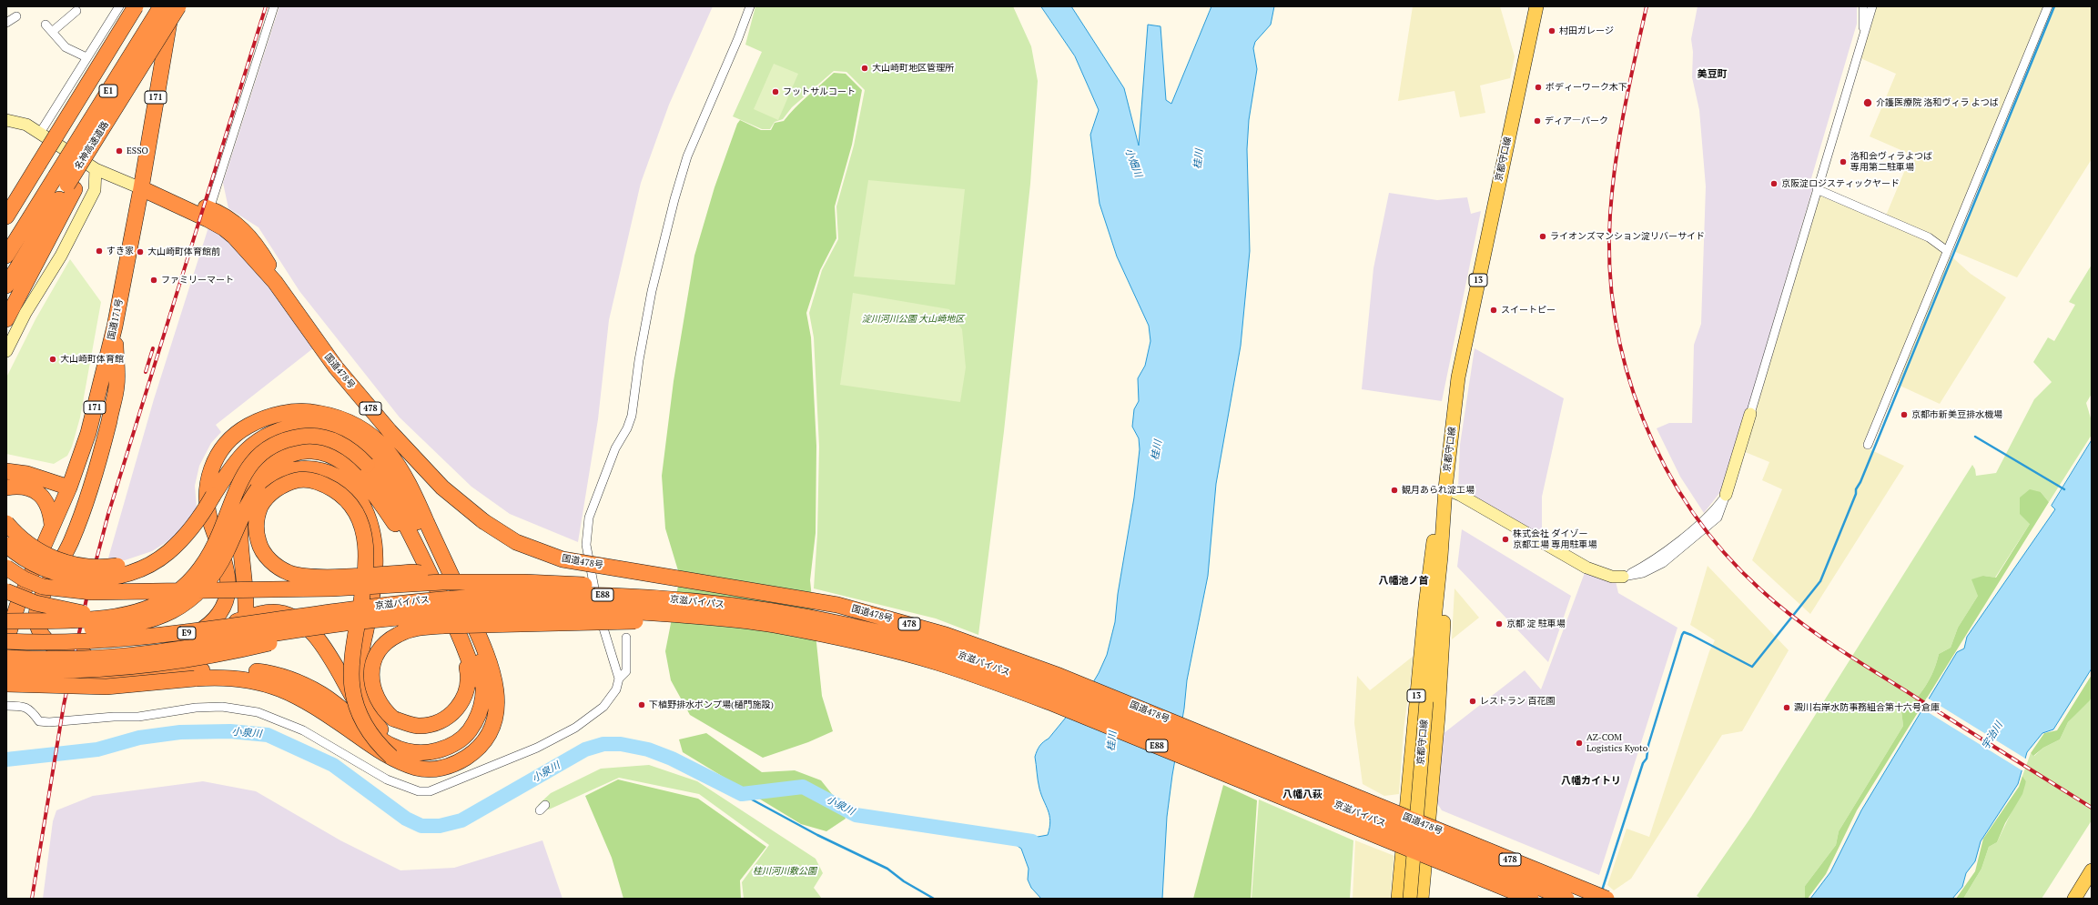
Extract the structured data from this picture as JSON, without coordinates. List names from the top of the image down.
{
  "streets": {
    "highway": [
      "E1",
      "171",
      "名神高速道路",
      "国道171号",
      "国道478号",
      "478",
      "E88",
      "京滋バイパス",
      "E9"
    ],
    "main road": ["京都守口線", "13"]
  },
  "crossings": [
    ["E1", "名神高速道路"],
    ["京都守口線", "13"],
    ["京都守口線", "国道478号"],
    ["国道171号", "国道478号"],
    ["国道171号", "E9"],
    ["E88", "京滋バイパス"],
    ["京滋バイパス", "E9"]
  ],
  "districts": [
    "美豆町",
    "八幡池ノ首",
    "八幡カイトリ",
    "八幡八萩"
  ],
  "water": [
    "桂川",
    "小畑川",
    "小泉川",
    "宇治川"
  ],
  "parks": ["淀川河川公園 大山崎地区", "桂川河川敷公園"],
  "places": [
    "村田ガレージ",
    "大山崎町地区管理所",
    "ボディーワーク木下",
    "フットサルコート",
    "介護医療院 洛和ヴィラ よつば",
    "ディア―パーク",
    "ESSO",
    "洛和会ヴィラよつば 専用第二駐車場",
    "京阪淀ロジスティックヤード",
    "ライオンズマンション淀リバーサイド",
    "すき家",
    "大山崎町体育館前",
    "ファミリーマート",
    "スイートピー",
    "大山崎町体育館",
    "京都市新美豆排水機場",
    "観月あられ淀工場",
    "株式会社 ダイゾー 京都工場 専用駐車場",
    "京都 淀 駐車場",
    "レストラン 百花園",
    "下植野排水ポンプ場(樋門施設)",
    "澱川右岸水防事務組合第十六号倉庫",
    "AZ-COM Logistics Kyoto"
  ]
}
